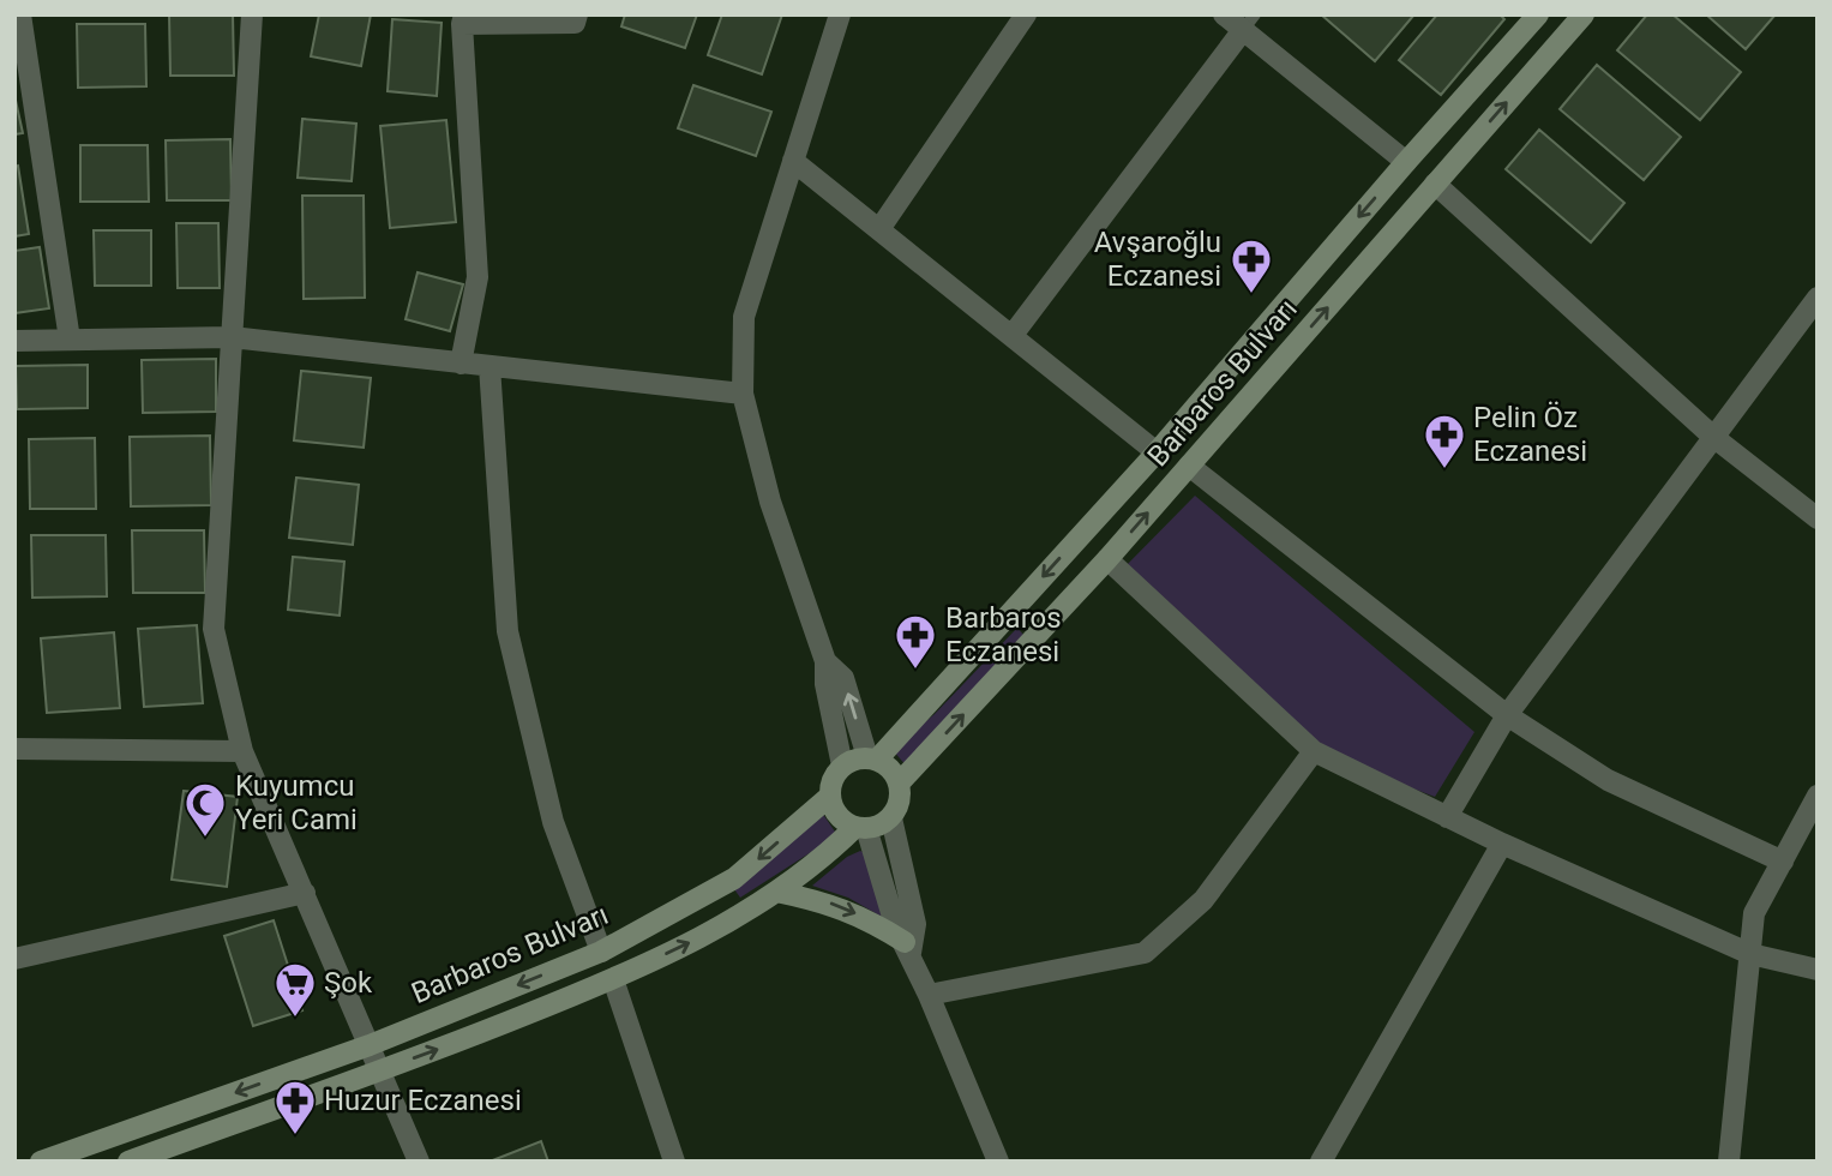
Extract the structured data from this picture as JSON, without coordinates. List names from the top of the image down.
{
  "streets": {
    "street": ["Barbaros Bulvarı"]
  },
  "places": {
    "pharmacy": [
      "Avşaroğlu Eczanesi",
      "Pelin Öz Eczanesi",
      "Barbaros Eczanesi",
      "Huzur Eczanesi"
    ],
    "mosque": ["Kuyumcu Yeri Cami"],
    "supermarket": ["Şok"]
  }
}
